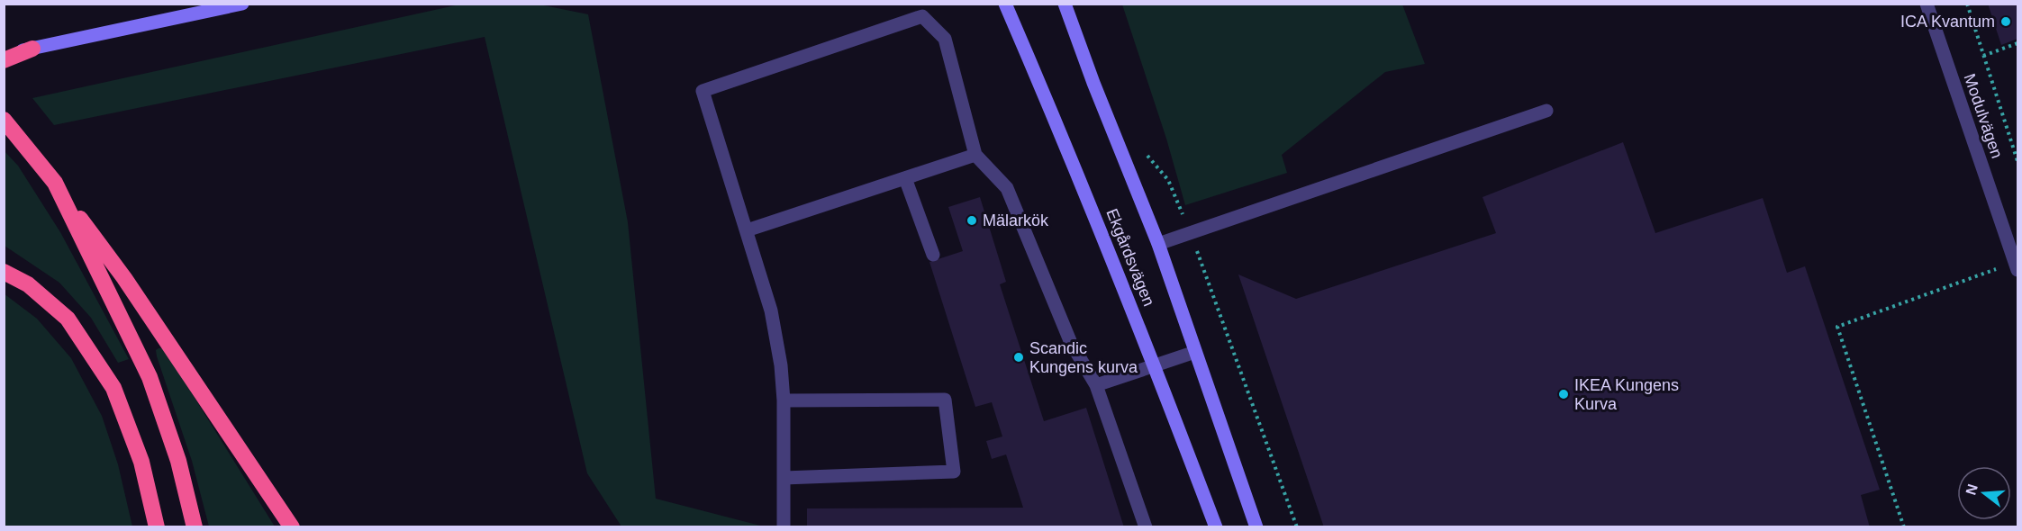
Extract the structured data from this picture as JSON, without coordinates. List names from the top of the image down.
{
  "streets": {
    "main road": ["Ekgårdsvägen"],
    "street": ["Modulvägen"]
  },
  "places": [
    "ICA Kvantum",
    "Mälarkök",
    "Scandic Kungens kurva",
    "IKEA Kungens Kurva"
  ],
  "north": "left"
}
